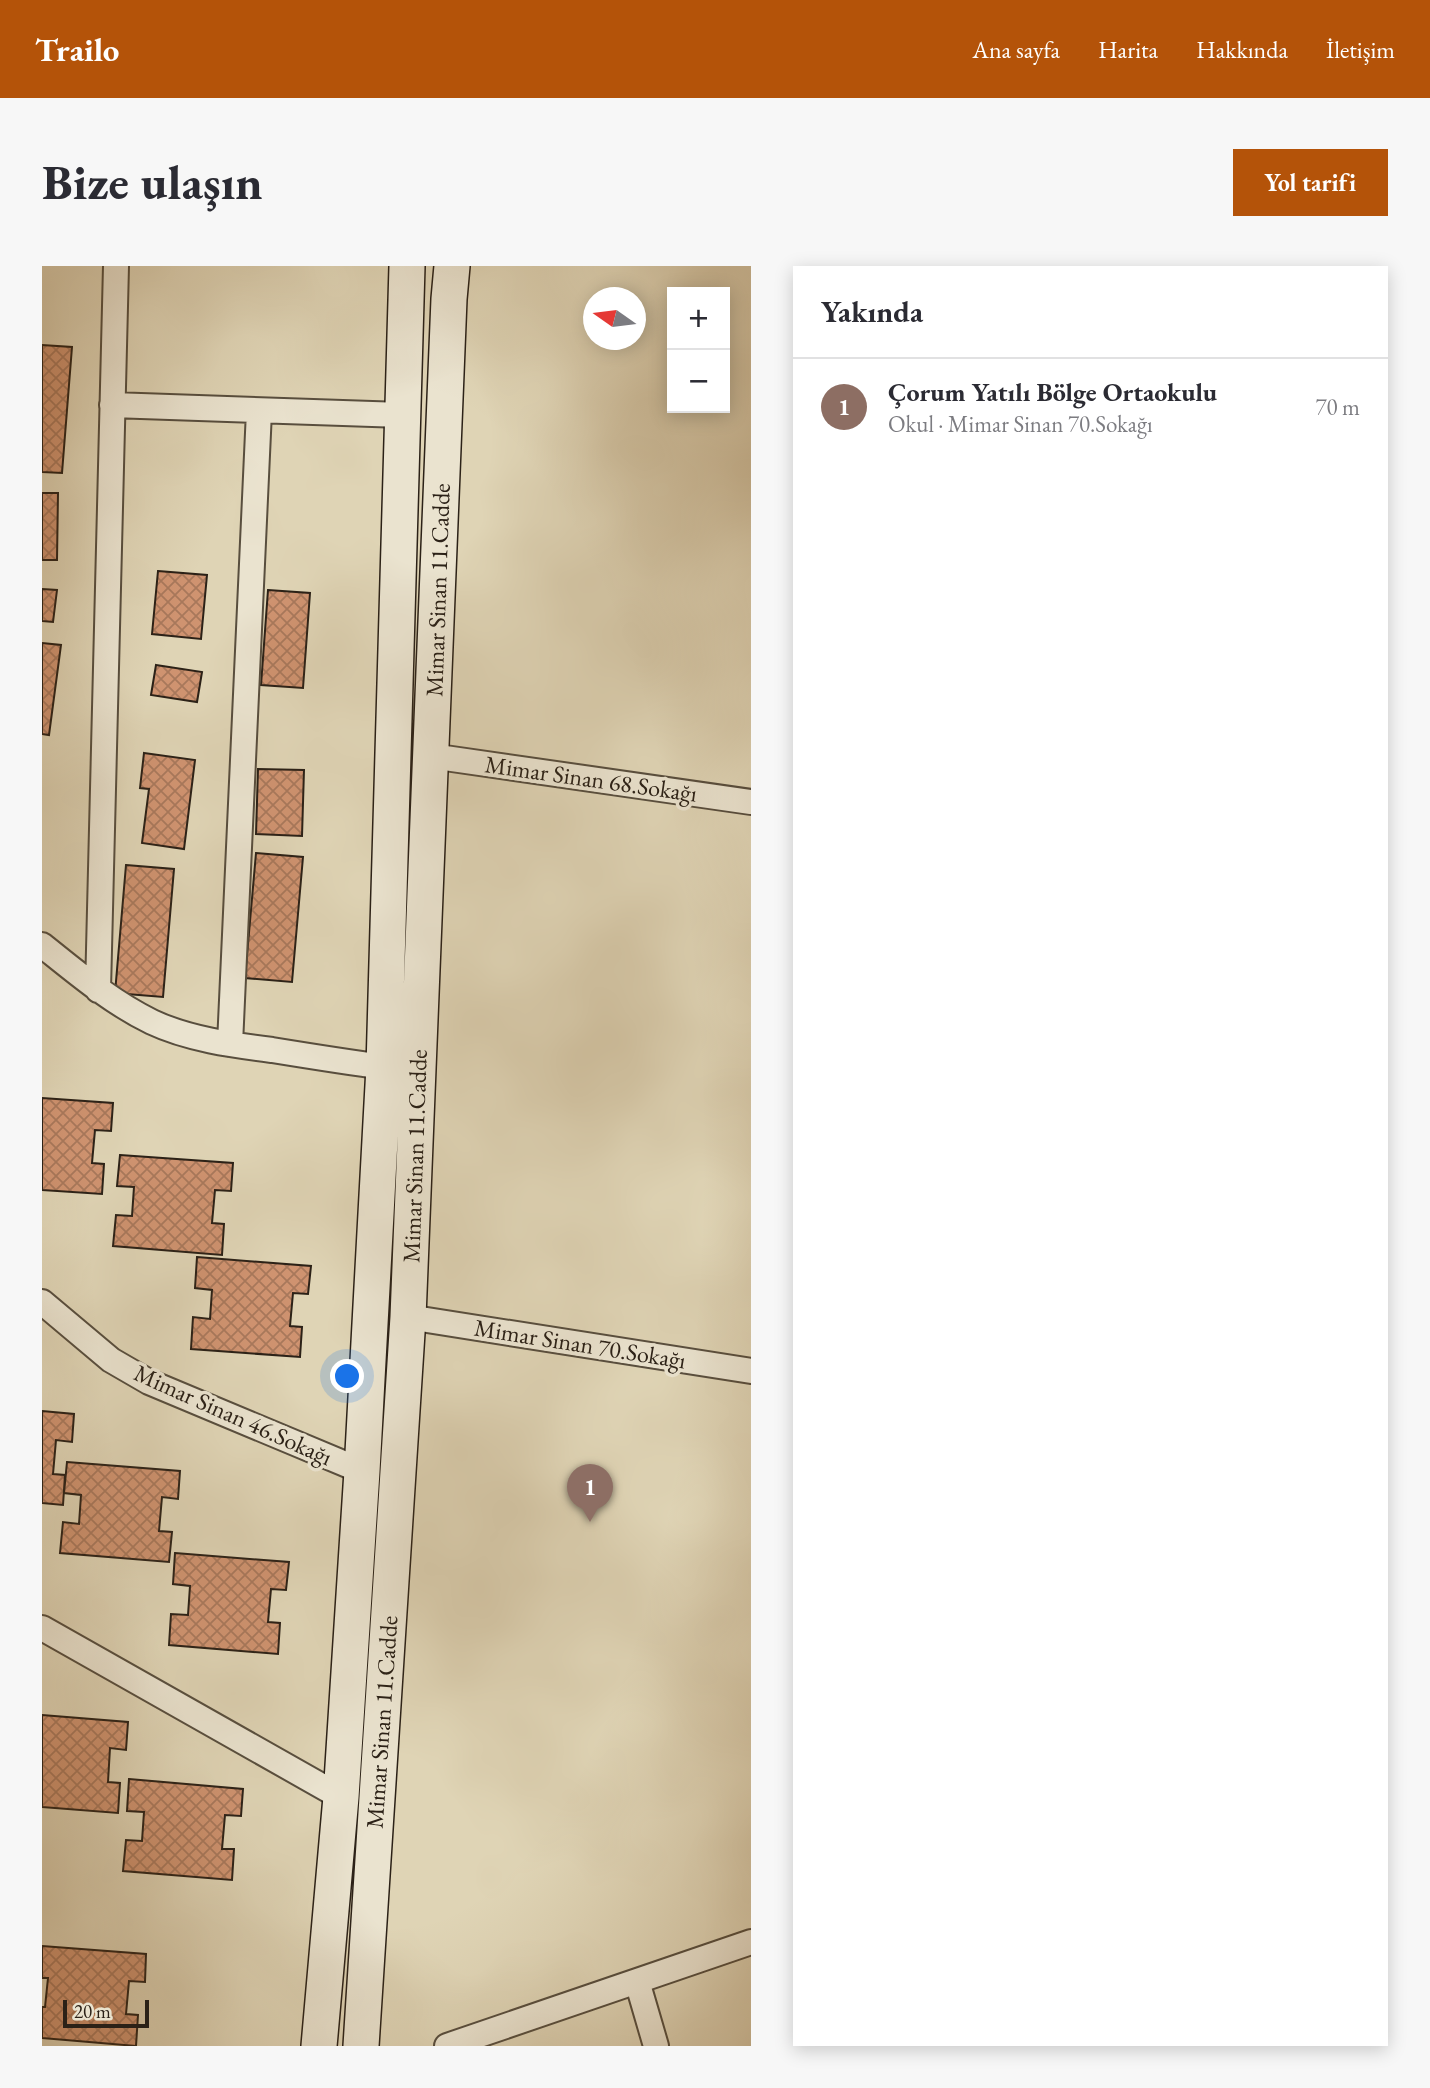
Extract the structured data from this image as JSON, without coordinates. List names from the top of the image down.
{
  "streets": {
    "street": [
      "Mimar Sinan 11.Cadde",
      "Mimar Sinan 68.Sokağı",
      "Mimar Sinan 70.Sokağı",
      "Mimar Sinan 46.Sokağı"
    ]
  },
  "crossings": [
    ["Mimar Sinan 11.Cadde", "Mimar Sinan 68.Sokağı"],
    ["Mimar Sinan 11.Cadde", "Mimar Sinan 70.Sokağı"],
    ["Mimar Sinan 11.Cadde", "Mimar Sinan 46.Sokağı"]
  ],
  "scale_bar": "20 m",
  "north": "left",
  "page": {
    "header": "Trailo",
    "nav": [
      "Ana sayfa",
      "Harita",
      "Hakkında",
      "İletişim"
    ],
    "buttons": "Yol tarifi",
    "title": "Bize ulaşın",
    "heading": "Yakında",
    "map_buttons": ["+", "−"],
    "list": [
      {
        "mark": "1",
        "name": "Çorum Yatılı Bölge Ortaokulu",
        "note": "Okul · Mimar Sinan 70.Sokağı",
        "value": "70 m"
      }
    ],
    "pins": "1",
    "scale": "20 m"
  }
}
